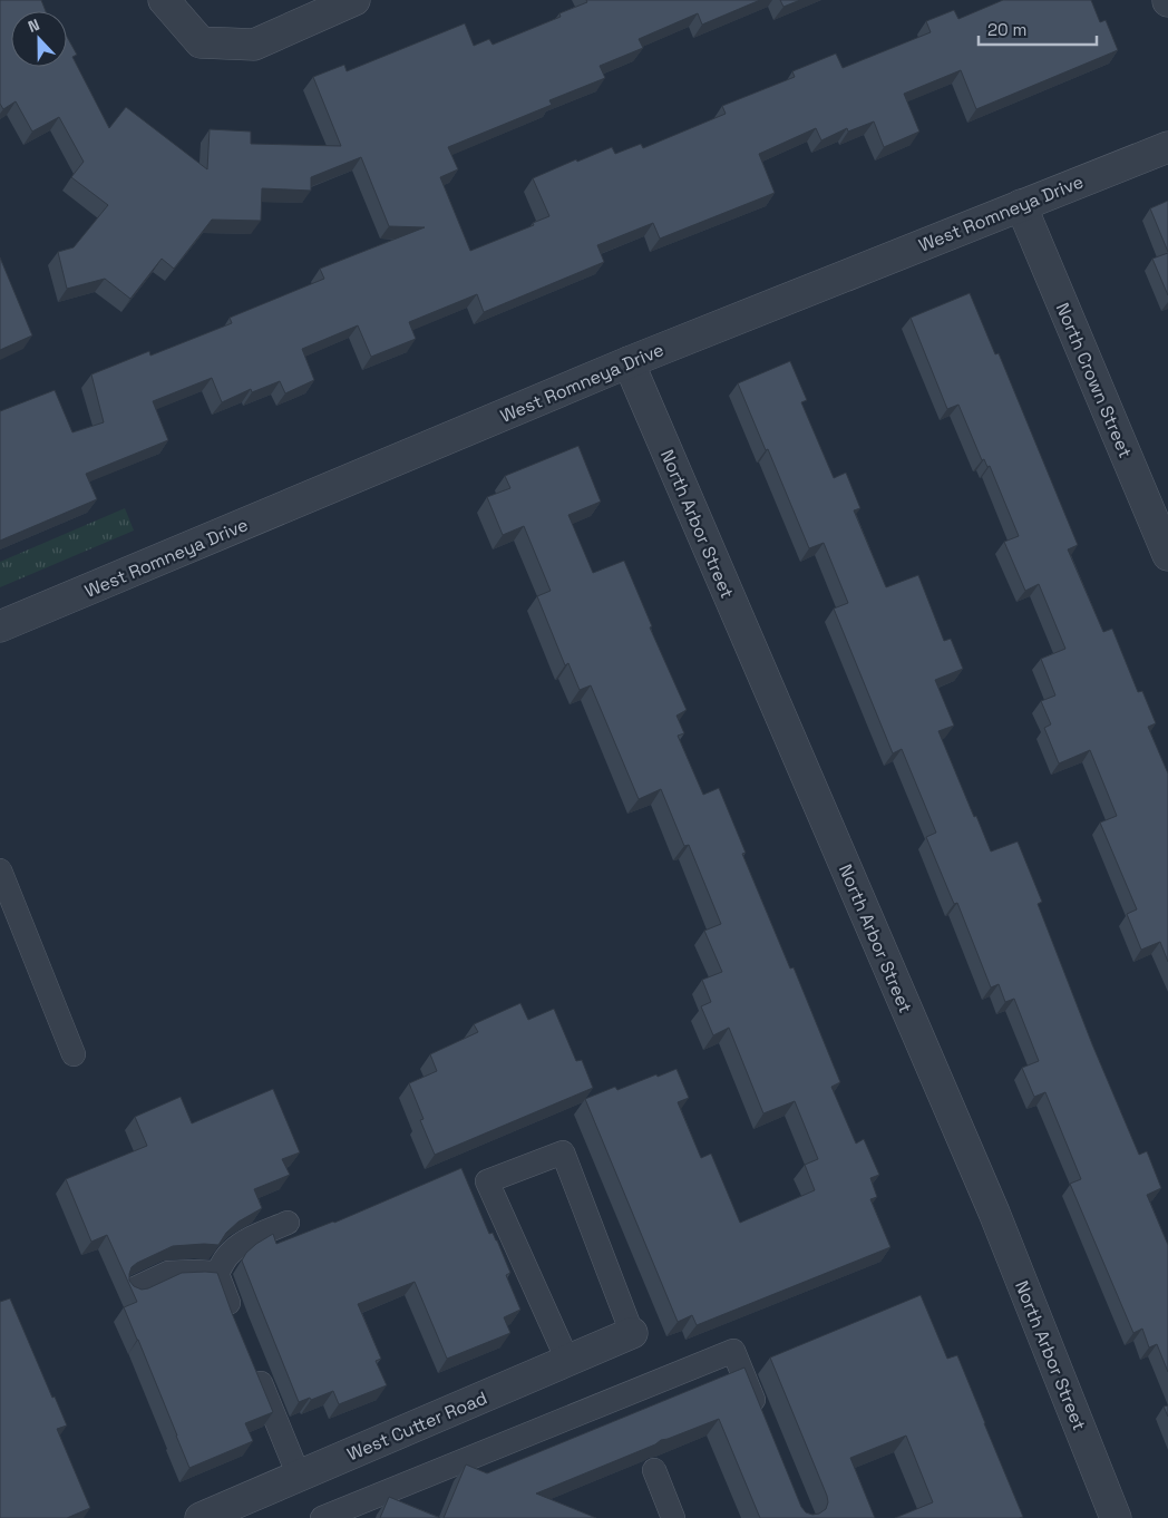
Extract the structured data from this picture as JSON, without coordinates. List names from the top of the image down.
{
  "streets": {
    "street": [
      "West Romneya Drive",
      "North Crown Street",
      "North Arbor Street",
      "West Cutter Road"
    ]
  },
  "crossings": [
    ["West Romneya Drive", "North Crown Street"],
    ["West Romneya Drive", "North Arbor Street"]
  ],
  "scale_bar": "20 m",
  "north": "top"
}
